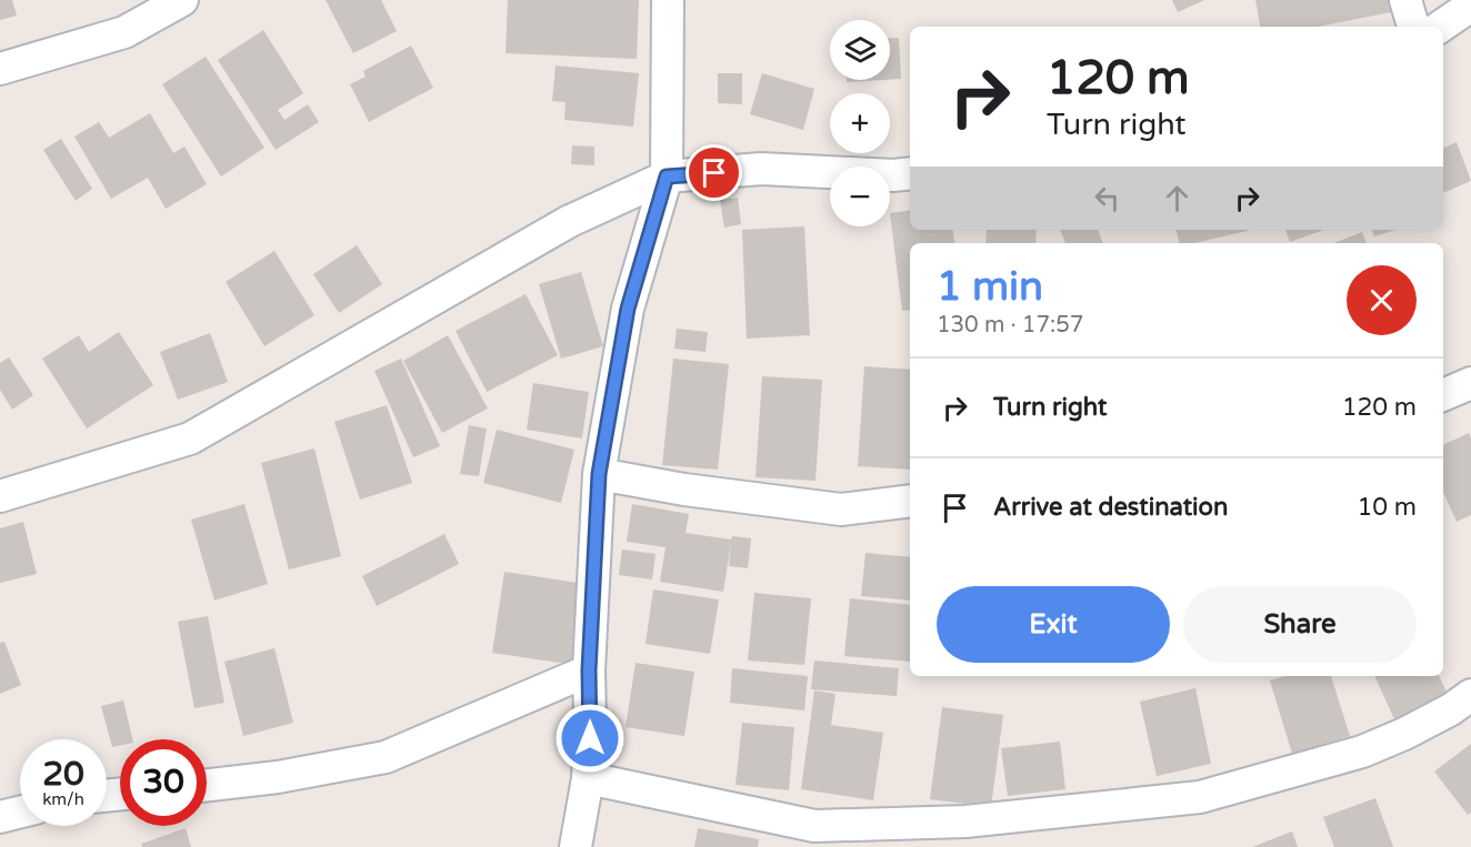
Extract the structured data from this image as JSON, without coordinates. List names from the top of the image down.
{
  "page": {
    "map_buttons": ["+", "−"],
    "turn": ["120 m", "Turn right"],
    "heading": ["1 min", "130 m · 17:57"],
    "list": [
      {
        "name": "Turn right",
        "value": "120 m"
      },
      {
        "name": "Arrive at destination",
        "value": "10 m"
      }
    ],
    "buttons": ["Exit", "Share"],
    "speed": "20 km/h",
    "limit": "30"
  }
}
